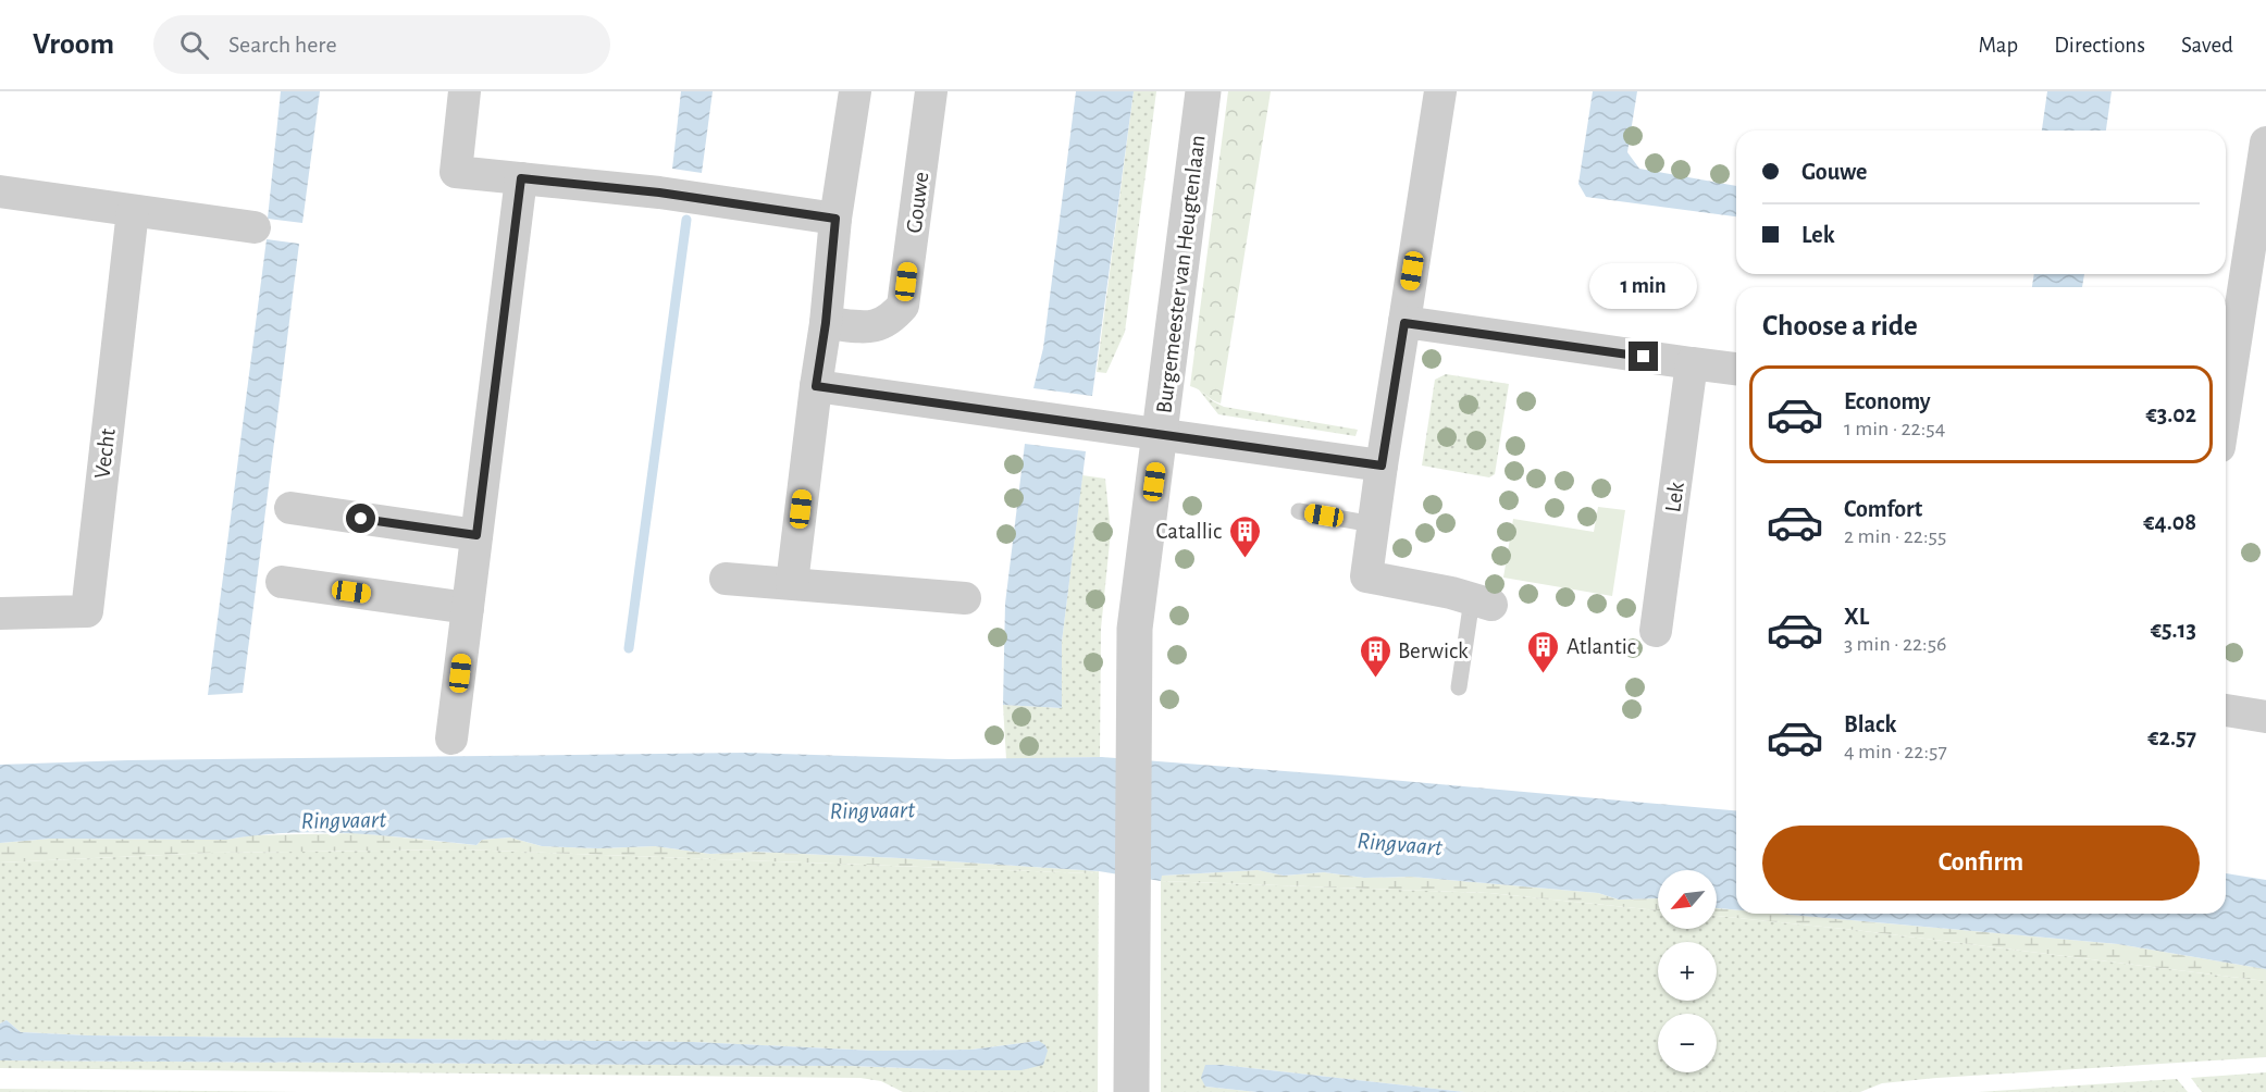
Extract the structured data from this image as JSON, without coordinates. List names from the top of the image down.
{
  "streets": {
    "street": [
      "Gouwe",
      "Burgemeester van Heugtenlaan",
      "Vecht",
      "Lek"
    ]
  },
  "water": ["Ringvaart"],
  "places": {
    "building": ["Catallic", "Atlantic", "Berwick"]
  },
  "north": "bottom left",
  "page": {
    "header": "Vroom",
    "search": "Search here",
    "nav": ["Map", "Directions", "Saved"],
    "banner": ["Gouwe", "Lek"],
    "bubble": "1 min",
    "heading": "Choose a ride",
    "list": [
      {
        "name": "Economy",
        "note": "1 min · 22:54",
        "value": "€3.02"
      },
      {
        "name": "Comfort",
        "note": "2 min · 22:55",
        "value": "€4.08"
      },
      {
        "name": "XL",
        "note": "3 min · 22:56",
        "value": "€5.13"
      },
      {
        "name": "Black",
        "note": "4 min · 22:57",
        "value": "€2.57"
      }
    ],
    "buttons": "Confirm",
    "map_buttons": ["+", "−"]
  }
}
